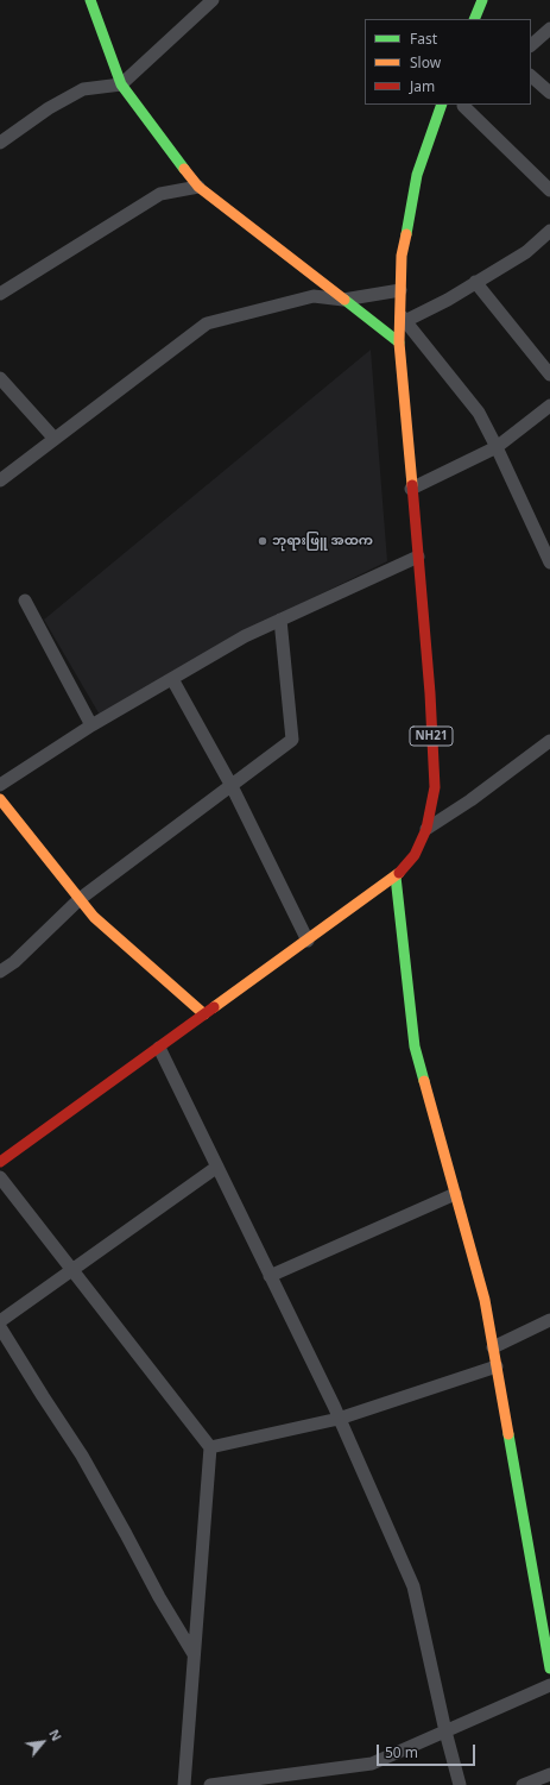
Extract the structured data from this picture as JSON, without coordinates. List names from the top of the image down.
{
  "streets": {
    "main road": ["NH21"]
  },
  "places": ["ဘုရားဖြူ အထက"],
  "legend": ["Fast", "Slow", "Jam"],
  "scale_bar": "50 m",
  "north": "top right"
}
